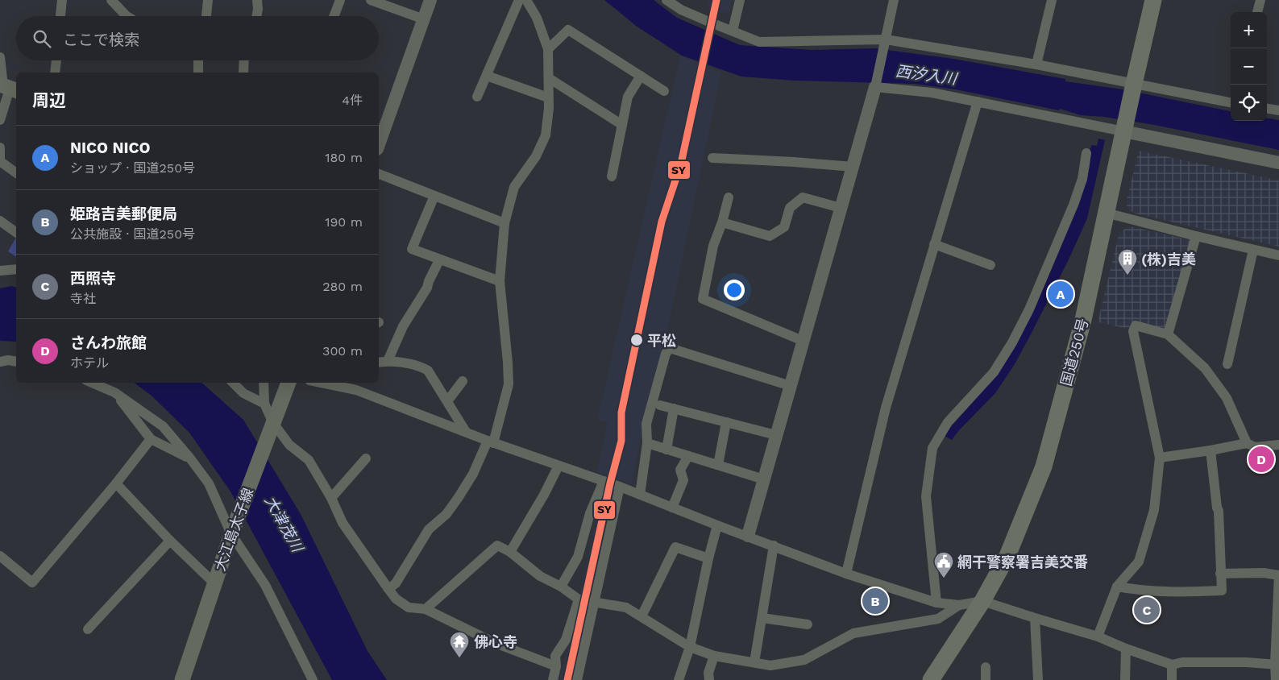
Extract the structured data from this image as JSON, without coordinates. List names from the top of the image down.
{
  "streets": {
    "highway": ["国道250号"],
    "main road": ["大江島太子線"]
  },
  "water": ["西汐入川", "大津茂川"],
  "places": {
    "building": ["(株)吉美"],
    "other": ["平松"],
    "public building": ["網干警察署吉美交番"],
    "temple": ["佛心寺"]
  },
  "lines": ["transit line SY"],
  "page": {
    "map_buttons": ["+", "−"],
    "search": "ここで検索",
    "heading": ["周辺", "4件"],
    "list": [
      {
        "mark": "A",
        "name": "NICO NICO",
        "note": "ショップ · 国道250号",
        "value": "180 m"
      },
      {
        "mark": "B",
        "name": "姫路吉美郵便局",
        "note": "公共施設 · 国道250号",
        "value": "190 m"
      },
      {
        "mark": "C",
        "name": "西照寺",
        "note": "寺社",
        "value": "280 m"
      },
      {
        "mark": "D",
        "name": "さんわ旅館",
        "note": "ホテル",
        "value": "300 m"
      }
    ],
    "pins": [
      "A",
      "D",
      "B",
      "C"
    ]
  }
}
